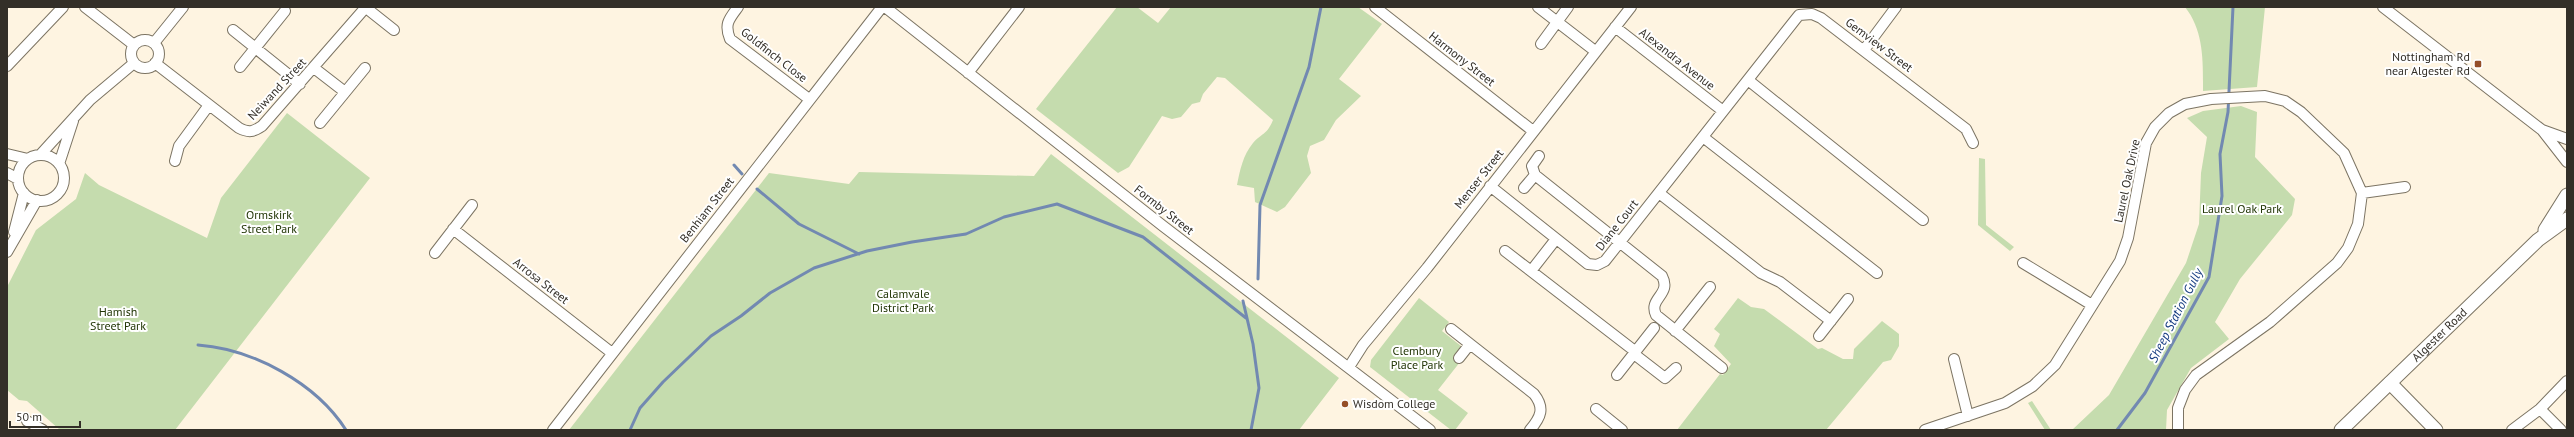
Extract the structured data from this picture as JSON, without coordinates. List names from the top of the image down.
{
  "streets": {
    "main road": ["Algester Road"],
    "street": [
      "Gemview Street",
      "Goldfinch Close",
      "Harmony Street",
      "Alexandra Avenue",
      "Neiwand Street",
      "Menser Street",
      "Laurel Oak Drive",
      "Benhiam Street",
      "Formby Street",
      "Diane Court",
      "Arrosa Street"
    ]
  },
  "crossings": [
    ["Gemview Street", "Alexandra Avenue"],
    ["Gemview Street", "Diane Court"],
    ["Goldfinch Close", "Benhiam Street"],
    ["Harmony Street", "Menser Street"],
    ["Alexandra Avenue", "Menser Street"],
    ["Alexandra Avenue", "Diane Court"],
    ["Menser Street", "Formby Street"],
    ["Menser Street", "Diane Court"],
    ["Benhiam Street", "Formby Street"],
    ["Benhiam Street", "Arrosa Street"]
  ],
  "water": ["Sheep Station Gully"],
  "parks": [
    "Laurel Oak Park",
    "Ormskirk Street Park",
    "Calamvale District Park",
    "Hamish Street Park",
    "Clembury Place Park"
  ],
  "places": {
    "transit": ["Nottingham Rd near Algester Rd"],
    "other": ["Wisdom College"]
  },
  "scale_bar": "50 m"
}
